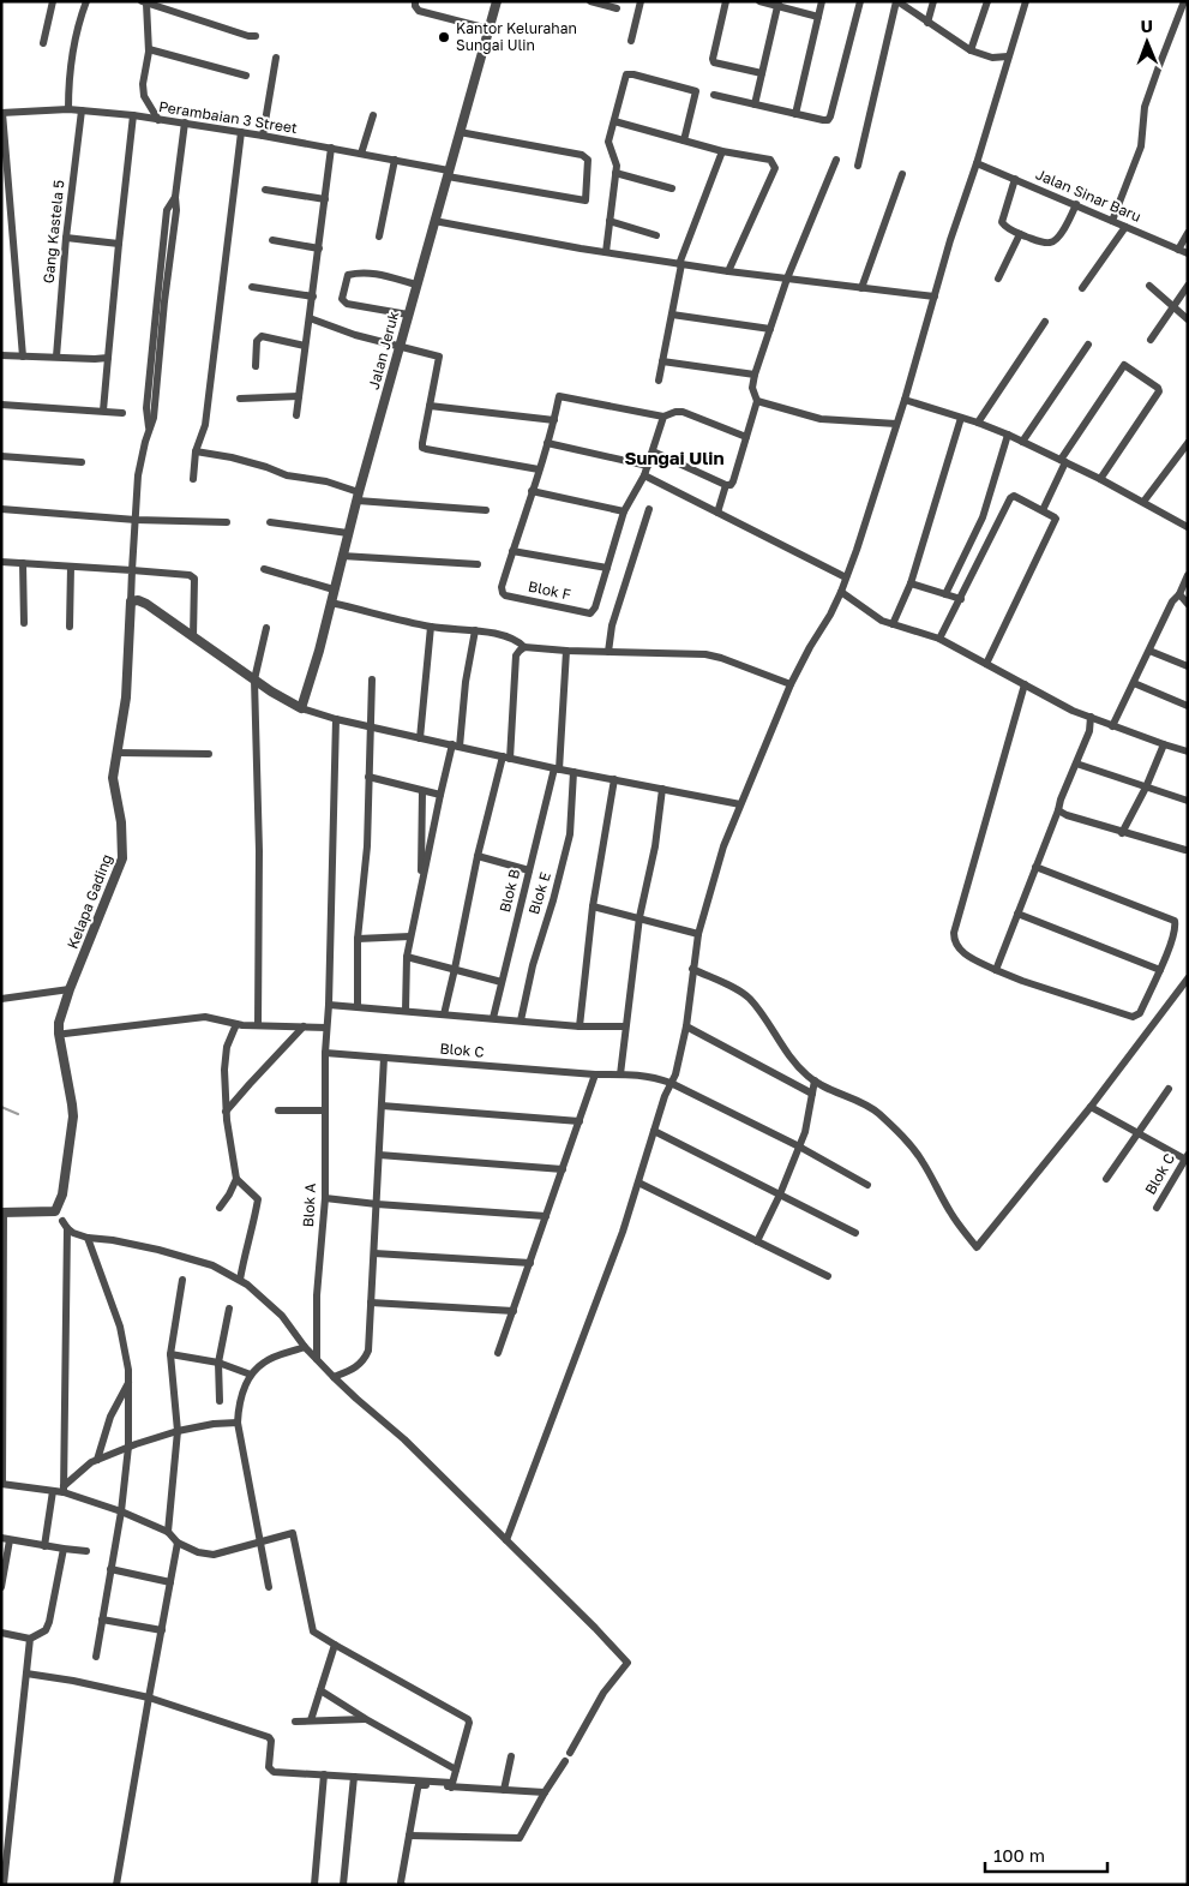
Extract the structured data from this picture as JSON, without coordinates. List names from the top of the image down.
{
  "streets": {
    "street": [
      "Perambaian 3 Street",
      "Jalan Sinar Baru",
      "Gang Kastela 5",
      "Jalan Jeruk",
      "Blok F",
      "Blok B",
      "Blok E",
      "Kelapa Gading",
      "Blok C",
      "Blok A"
    ]
  },
  "crossings": [
    ["Perambaian 3 Street", "Gang Kastela 5"],
    ["Perambaian 3 Street", "Jalan Jeruk"],
    ["Blok C", "Blok A"]
  ],
  "districts": ["Sungai Ulin"],
  "places": ["Kantor Kelurahan Sungai Ulin"],
  "scale_bar": "100 m",
  "north": "top"
}
